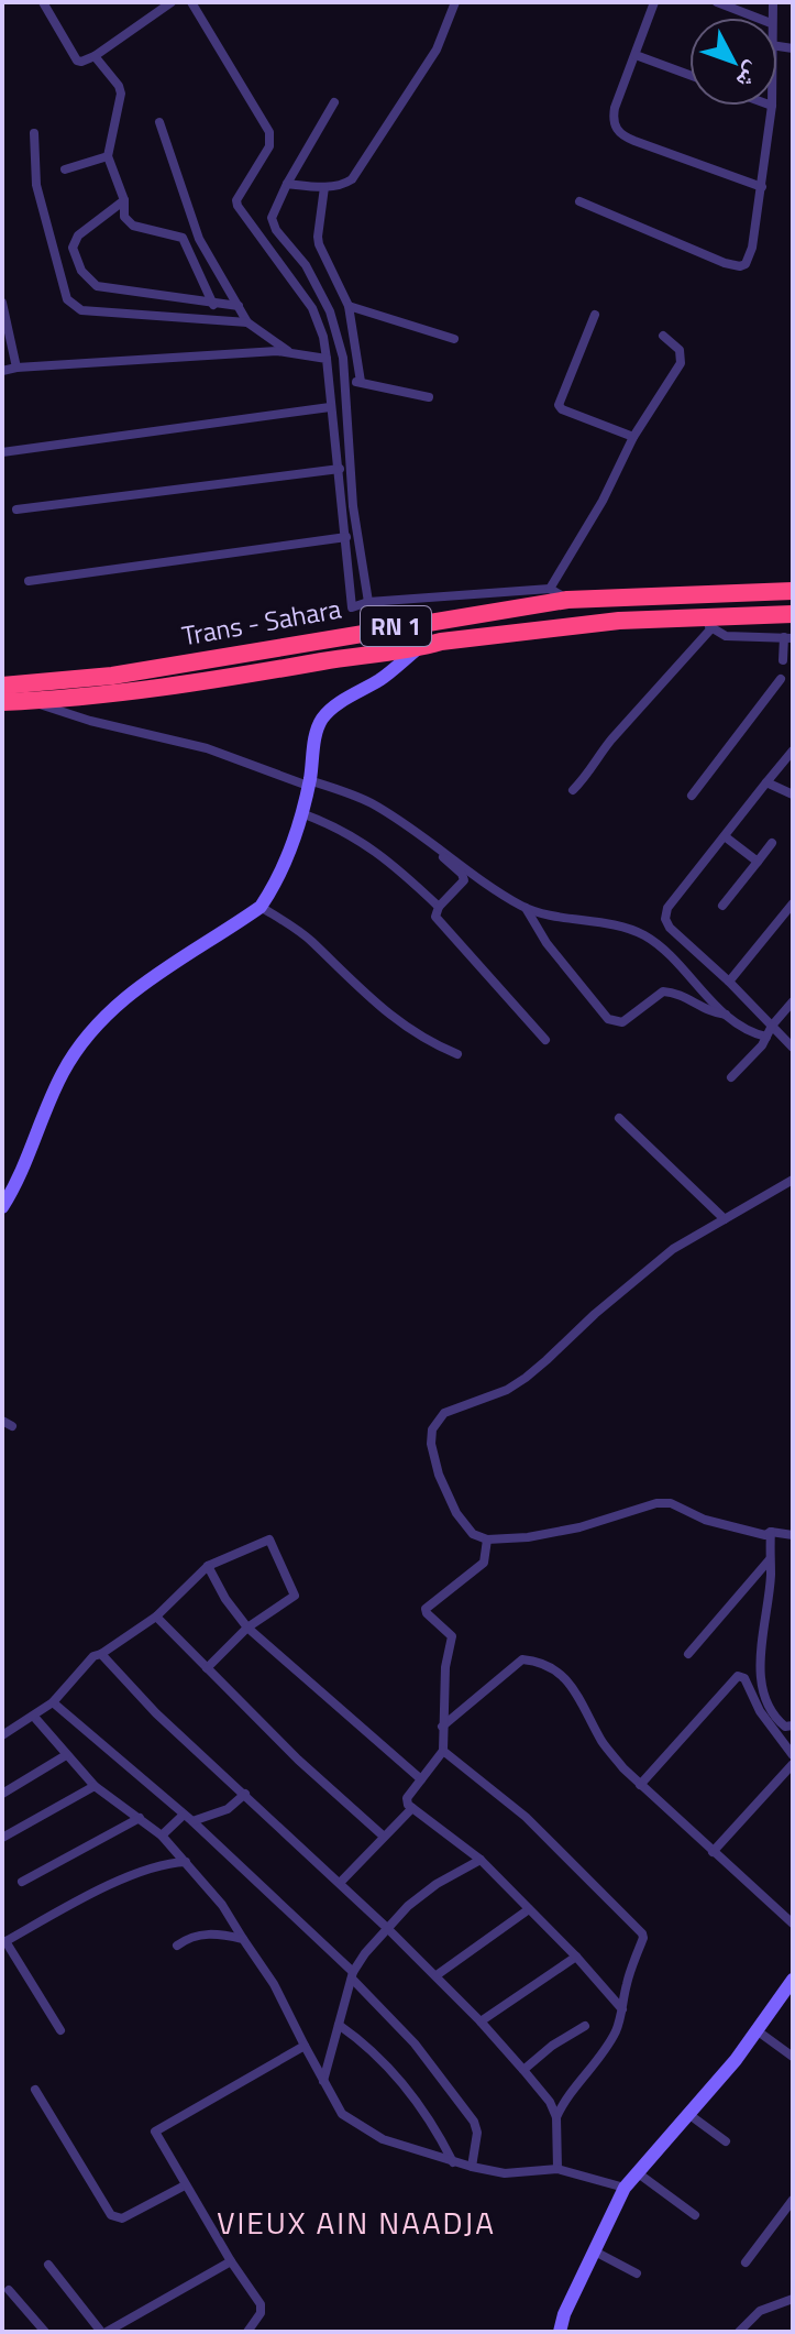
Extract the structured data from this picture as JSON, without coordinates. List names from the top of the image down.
{
  "streets": {
    "highway": ["Trans - Sahara", "RN 1"]
  },
  "districts": ["VIEUX AIN NAADJA"],
  "north": "bottom right"
}
